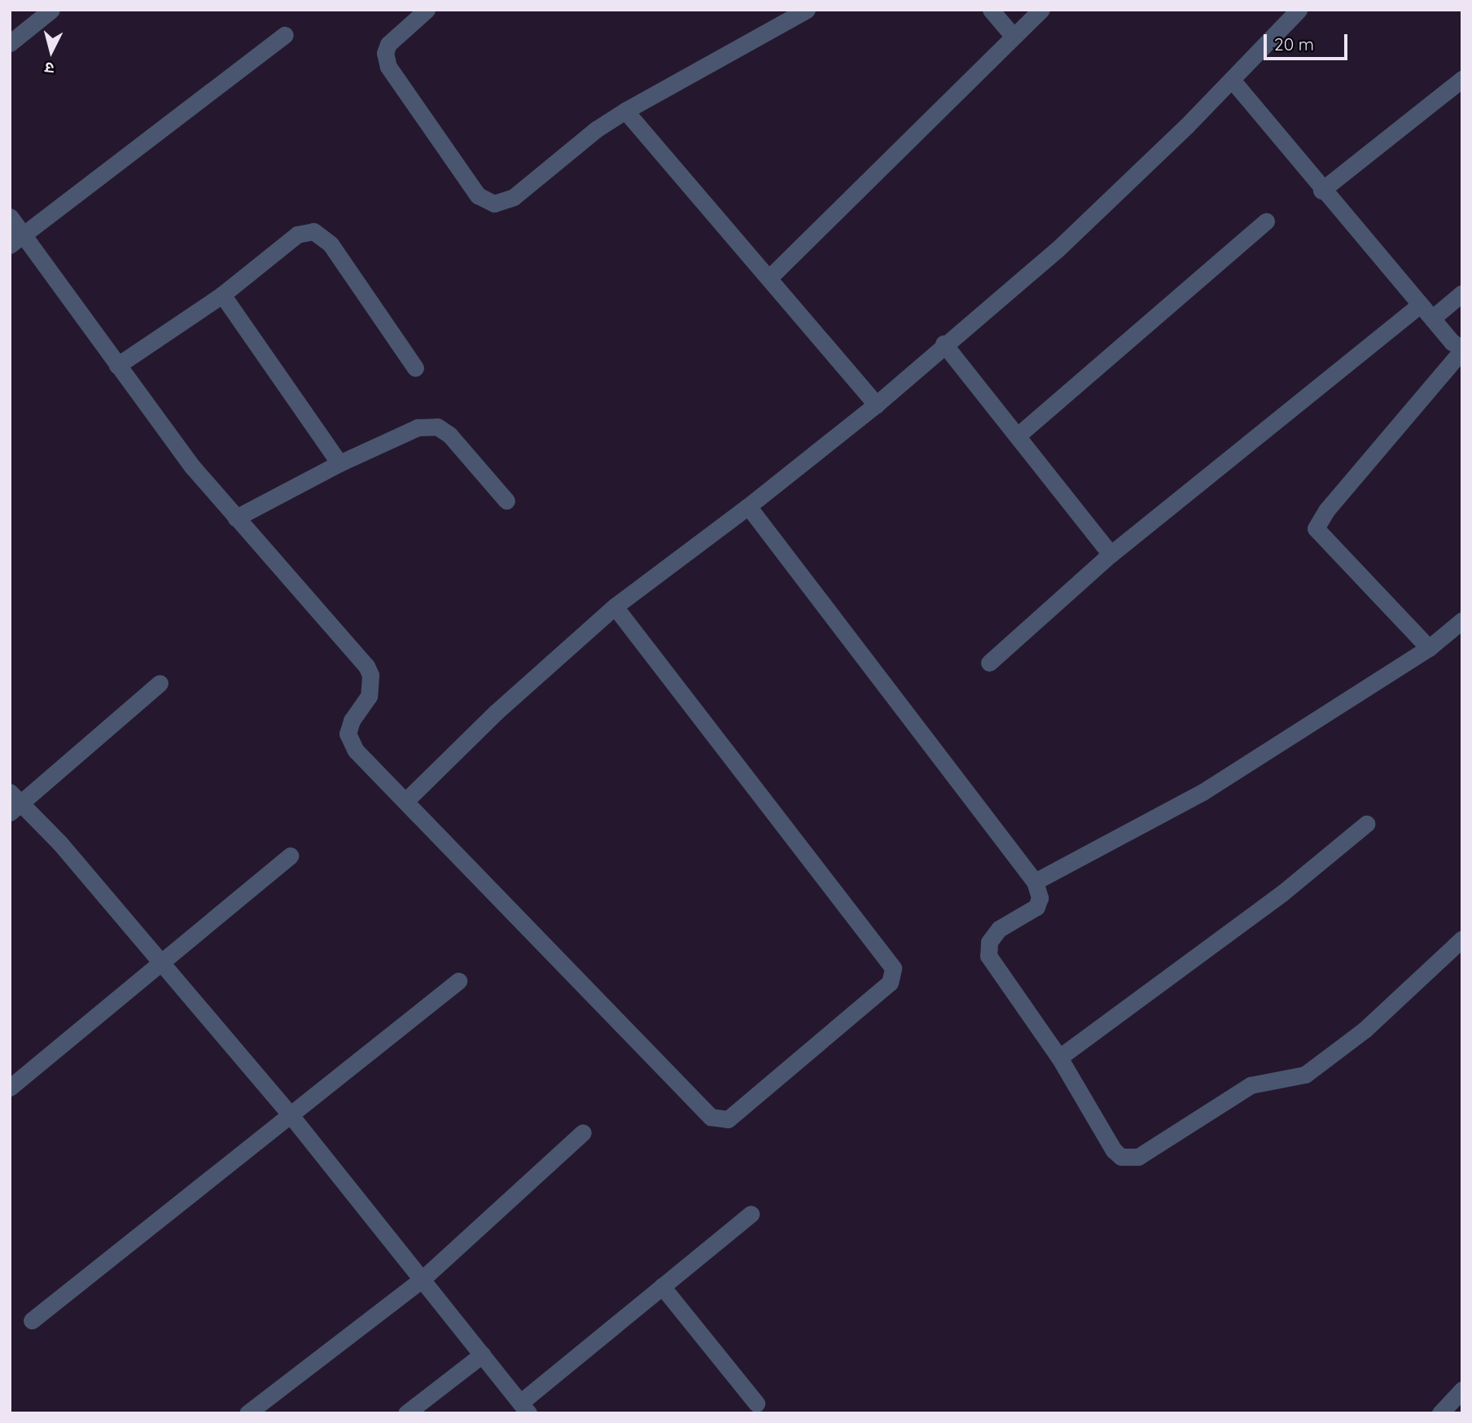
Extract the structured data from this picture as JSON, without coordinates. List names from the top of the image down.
{
  "scale_bar": "20 m",
  "north": "bottom"
}
